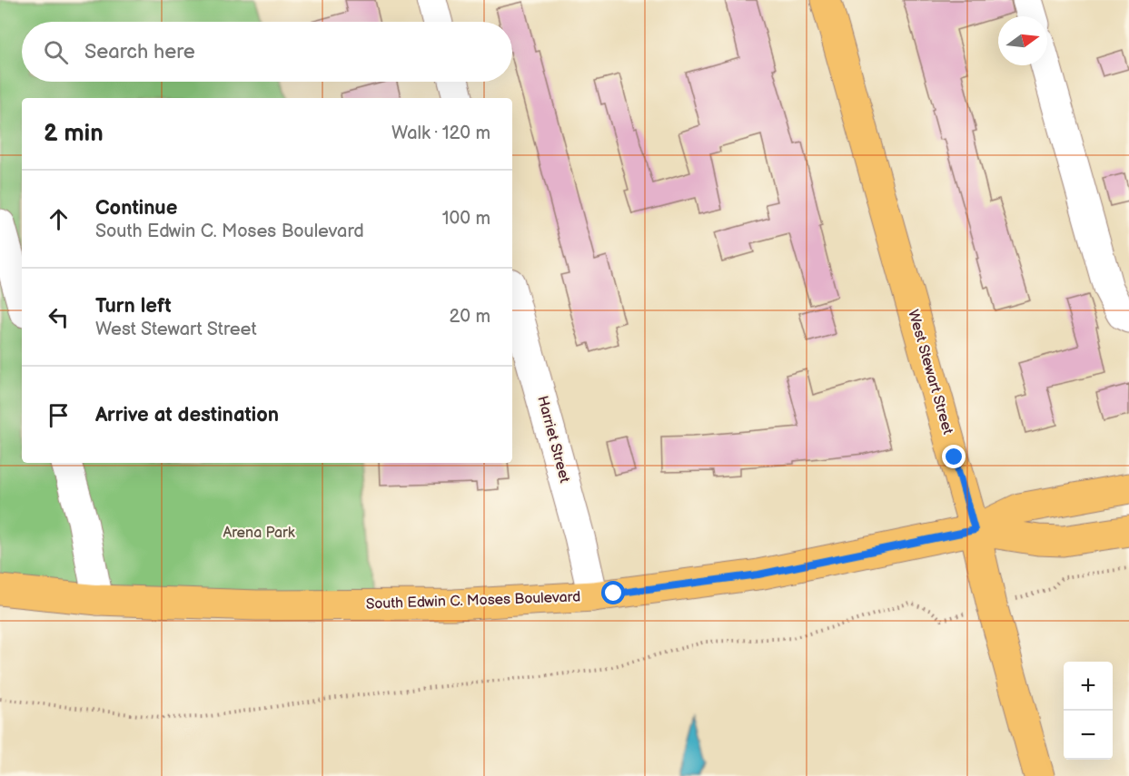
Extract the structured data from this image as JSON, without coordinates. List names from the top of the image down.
{
  "streets": {
    "main road": ["West Stewart Street", "South Edwin C. Moses Boulevard"],
    "street": ["Harriet Street"]
  },
  "crossings": [
    ["West Stewart Street", "South Edwin C. Moses Boulevard"],
    ["Harriet Street", "South Edwin C. Moses Boulevard"]
  ],
  "parks": ["Arena Park"],
  "north": "right",
  "page": {
    "search": "Search here",
    "heading": ["2 min", "Walk · 120 m"],
    "list": [
      ["Continue", "South Edwin C. Moses Boulevard", "100 m"],
      ["Turn left", "West Stewart Street", "20 m"],
      "Arrive at destination"
    ],
    "map_buttons": ["+", "−"]
  }
}
